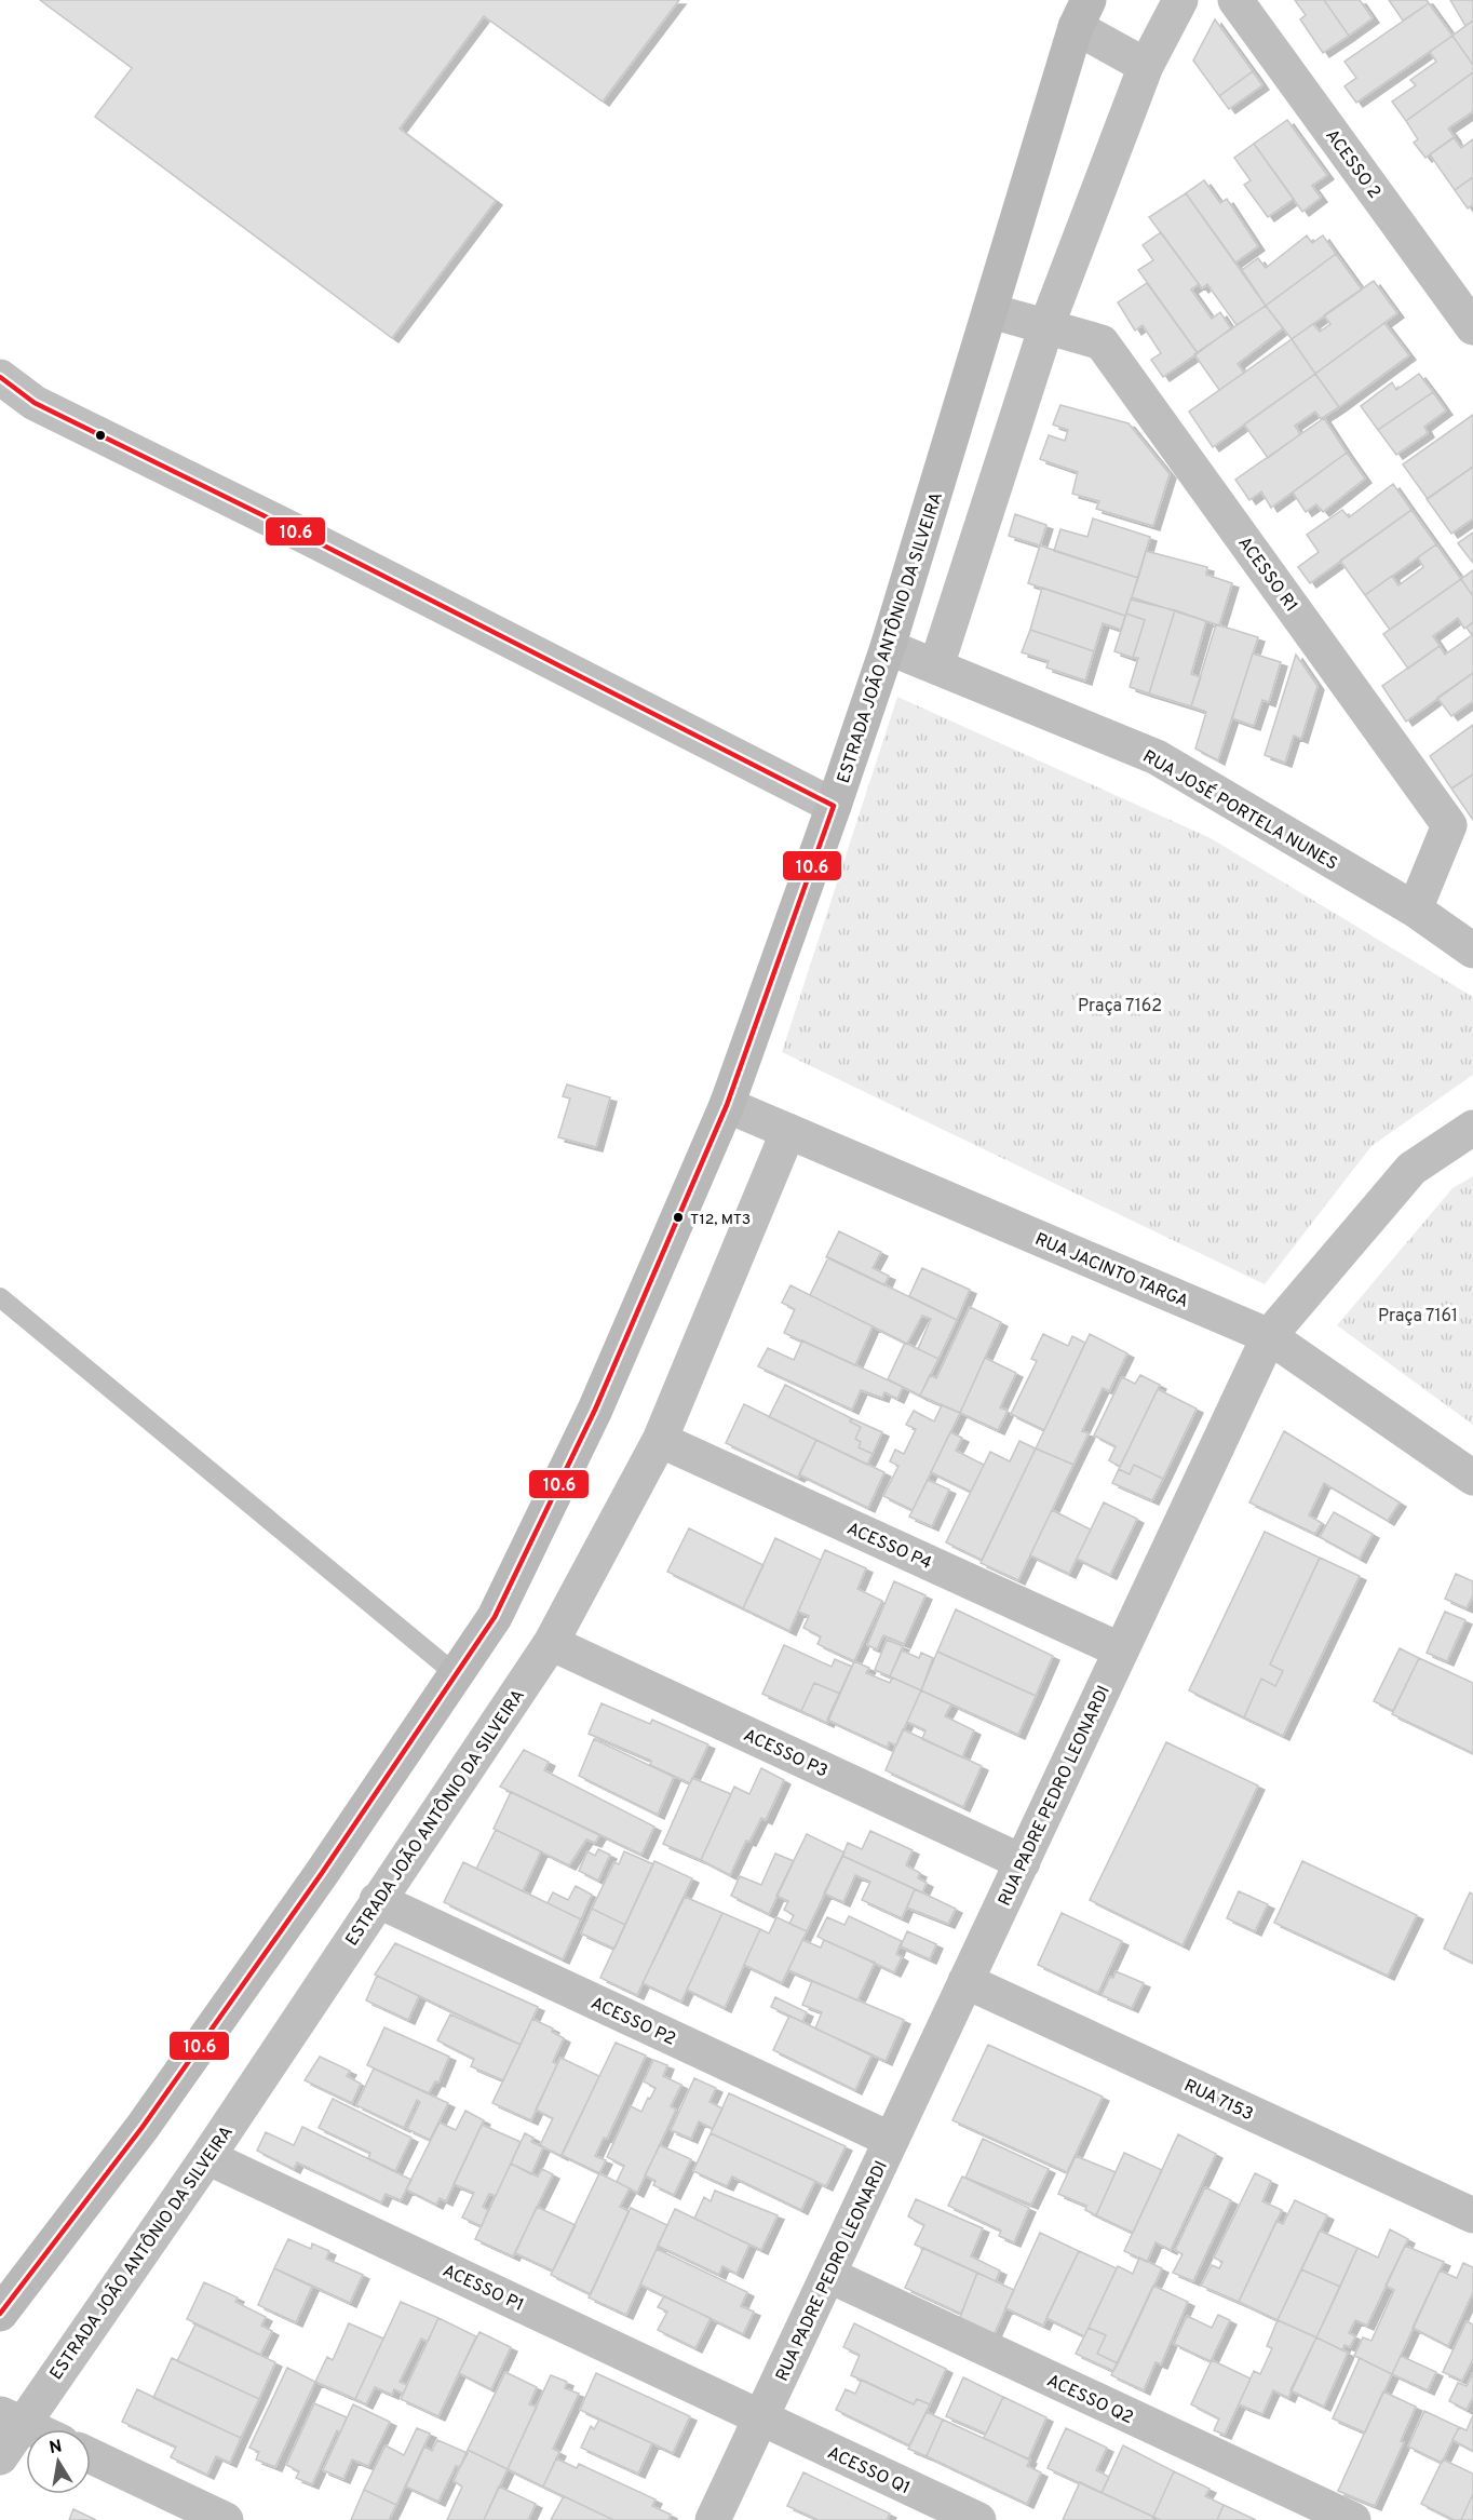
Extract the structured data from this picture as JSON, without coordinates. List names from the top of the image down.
{
  "streets": {
    "main road": ["ESTRADA JOÃO ANTÔNIO DA SILVEIRA"],
    "street": [
      "ACESSO 2",
      "ACESSO R1",
      "RUA JOSÉ PORTELA NUNES",
      "RUA JACINTO TARGA",
      "ACESSO P4",
      "ACESSO P3",
      "RUA PADRE PEDRO LEONARDI",
      "ACESSO P2",
      "RUA 7153",
      "ACESSO P1",
      "ACESSO Q2",
      "ACESSO Q1"
    ]
  },
  "crossings": [
    ["ACESSO R1", "ESTRADA JOÃO ANTÔNIO DA SILVEIRA"],
    ["ACESSO R1", "RUA JOSÉ PORTELA NUNES"],
    ["ESTRADA JOÃO ANTÔNIO DA SILVEIRA", "RUA JOSÉ PORTELA NUNES"],
    ["ESTRADA JOÃO ANTÔNIO DA SILVEIRA", "RUA JACINTO TARGA"],
    ["ESTRADA JOÃO ANTÔNIO DA SILVEIRA", "ACESSO P4"],
    ["ESTRADA JOÃO ANTÔNIO DA SILVEIRA", "ACESSO P3"],
    ["ESTRADA JOÃO ANTÔNIO DA SILVEIRA", "ACESSO P2"],
    ["ESTRADA JOÃO ANTÔNIO DA SILVEIRA", "ACESSO P1"],
    ["RUA JACINTO TARGA", "RUA PADRE PEDRO LEONARDI"],
    ["ACESSO P4", "RUA PADRE PEDRO LEONARDI"],
    ["ACESSO P3", "RUA PADRE PEDRO LEONARDI"],
    ["RUA PADRE PEDRO LEONARDI", "ACESSO P2"],
    ["RUA PADRE PEDRO LEONARDI", "RUA 7153"],
    ["RUA PADRE PEDRO LEONARDI", "ACESSO P1"],
    ["RUA PADRE PEDRO LEONARDI", "ACESSO Q2"],
    ["RUA PADRE PEDRO LEONARDI", "ACESSO Q1"],
    ["ACESSO P1", "ACESSO Q1"]
  ],
  "parks": ["Praça 7162", "Praça 7161"],
  "places": ["T12, MT3"],
  "lines": ["transit line 10.6"],
  "north": "top"
}
